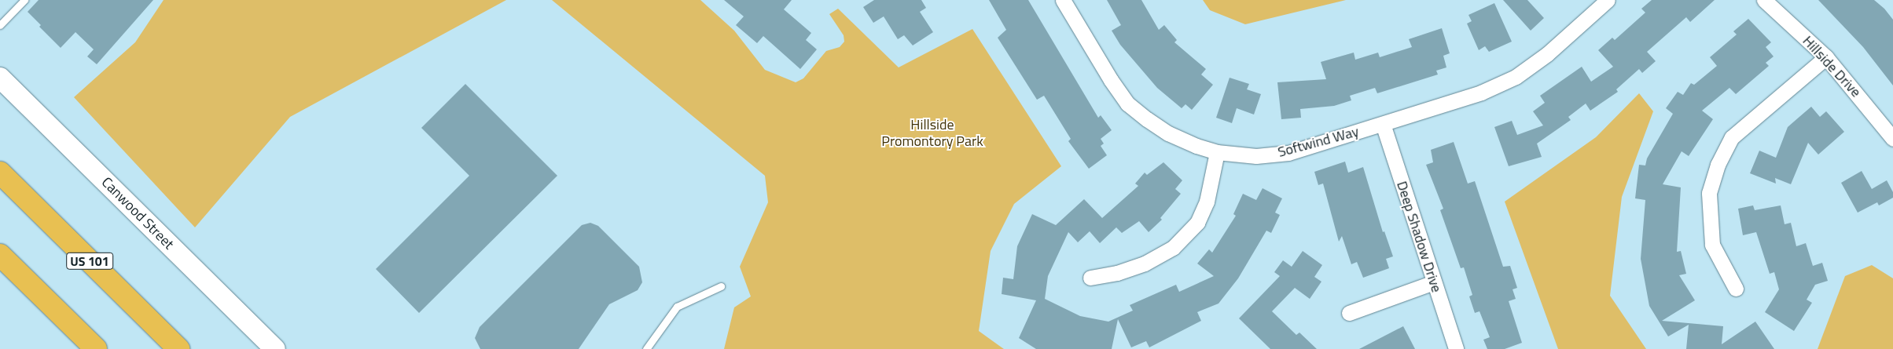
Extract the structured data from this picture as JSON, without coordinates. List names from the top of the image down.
{
  "streets": {
    "highway": ["US 101"],
    "street": [
      "Hillside Drive",
      "Softwind Way",
      "Canwood Street",
      "Deep Shadow Drive"
    ]
  },
  "crossings": [
    ["Softwind Way", "Deep Shadow Drive"]
  ],
  "parks": ["Hillside Promontory Park"]
}
